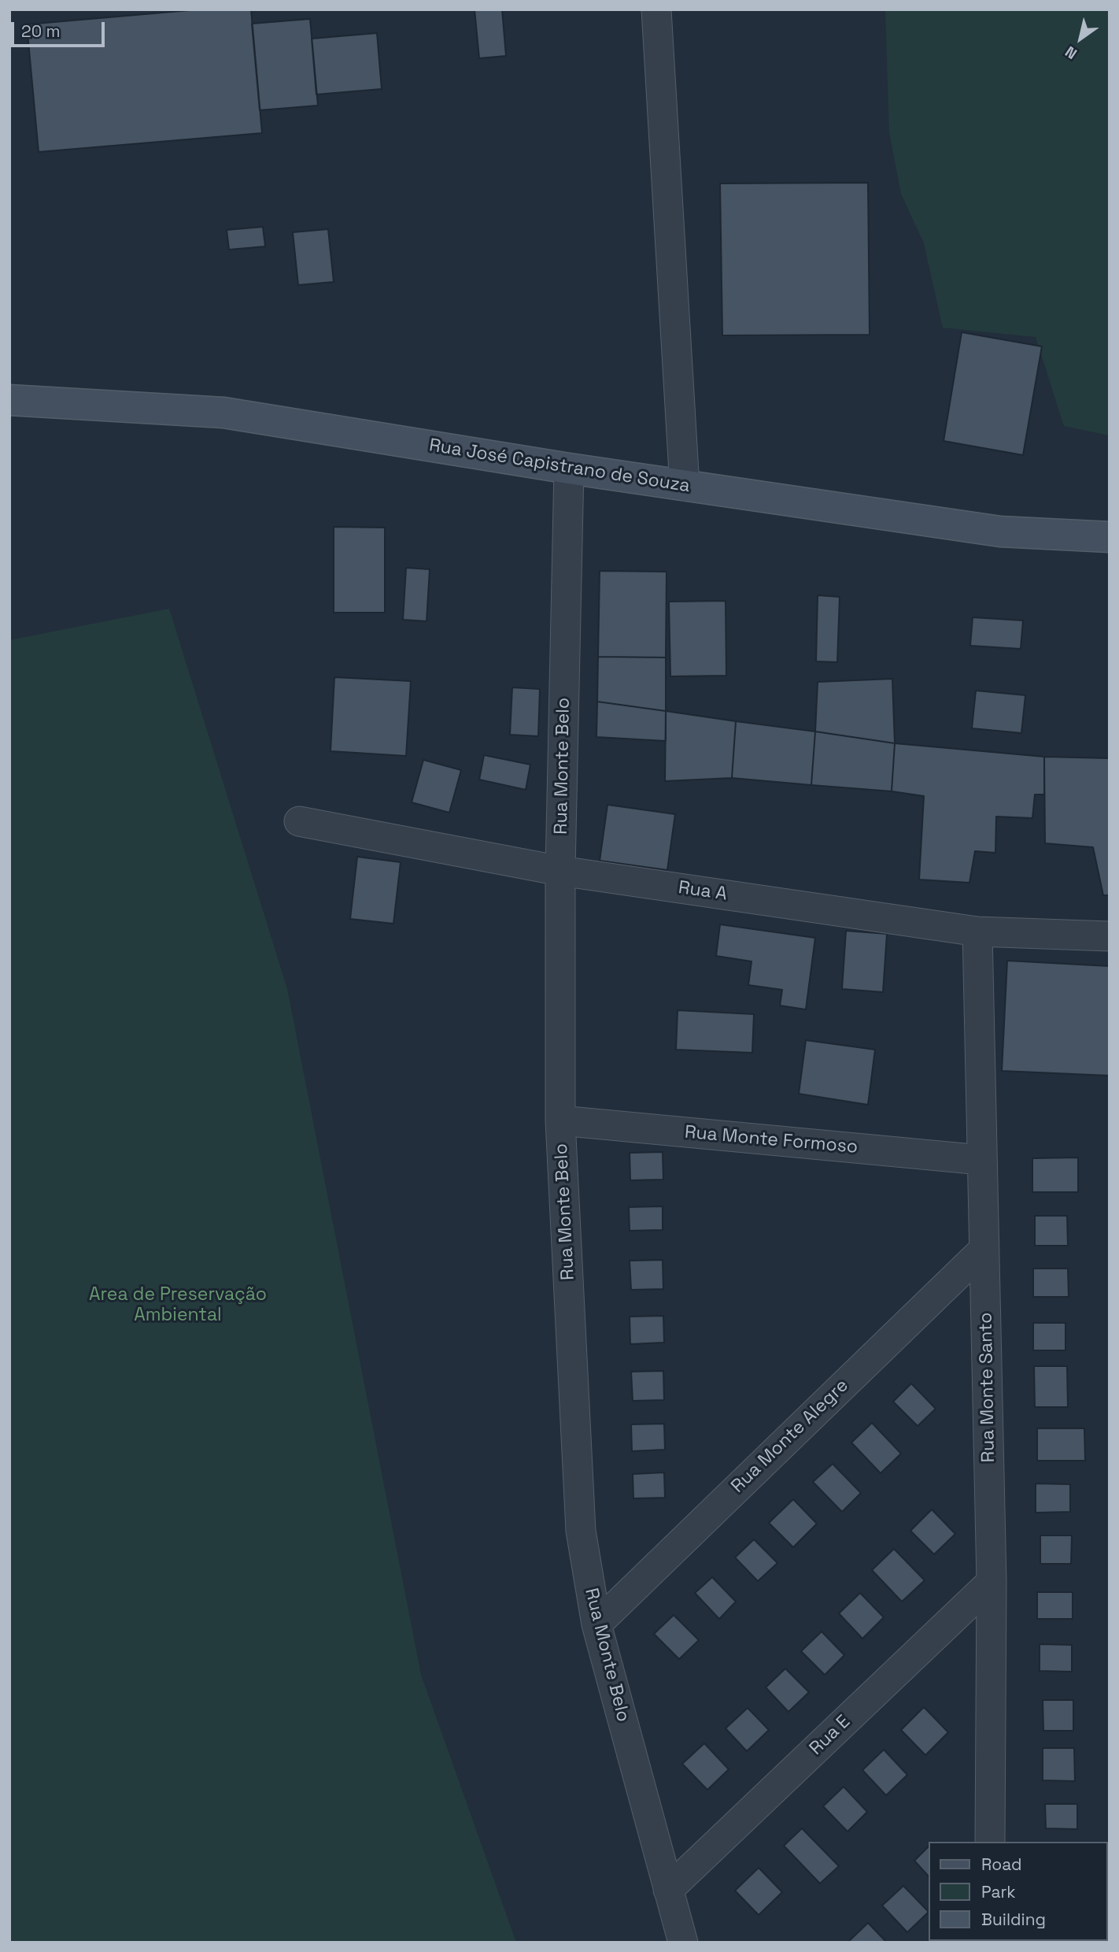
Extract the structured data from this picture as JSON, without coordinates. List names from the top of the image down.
{
  "streets": {
    "main road": ["Rua José Capistrano de Souza"],
    "street": [
      "Rua Monte Belo",
      "Rua A",
      "Rua Monte Formoso",
      "Rua Monte Santo",
      "Rua Monte Alegre",
      "Rua E"
    ]
  },
  "crossings": [
    ["Rua José Capistrano de Souza", "Rua Monte Belo"],
    ["Rua Monte Belo", "Rua A"],
    ["Rua Monte Belo", "Rua Monte Formoso"],
    ["Rua Monte Belo", "Rua Monte Alegre"],
    ["Rua Monte Belo", "Rua E"],
    ["Rua A", "Rua Monte Santo"],
    ["Rua Monte Formoso", "Rua Monte Santo"],
    ["Rua Monte Santo", "Rua Monte Alegre"],
    ["Rua Monte Santo", "Rua E"]
  ],
  "parks": ["Area de Preservação Ambiental"],
  "legend": ["Road", "Park", "Building"],
  "scale_bar": "20 m",
  "north": "bottom left"
}
